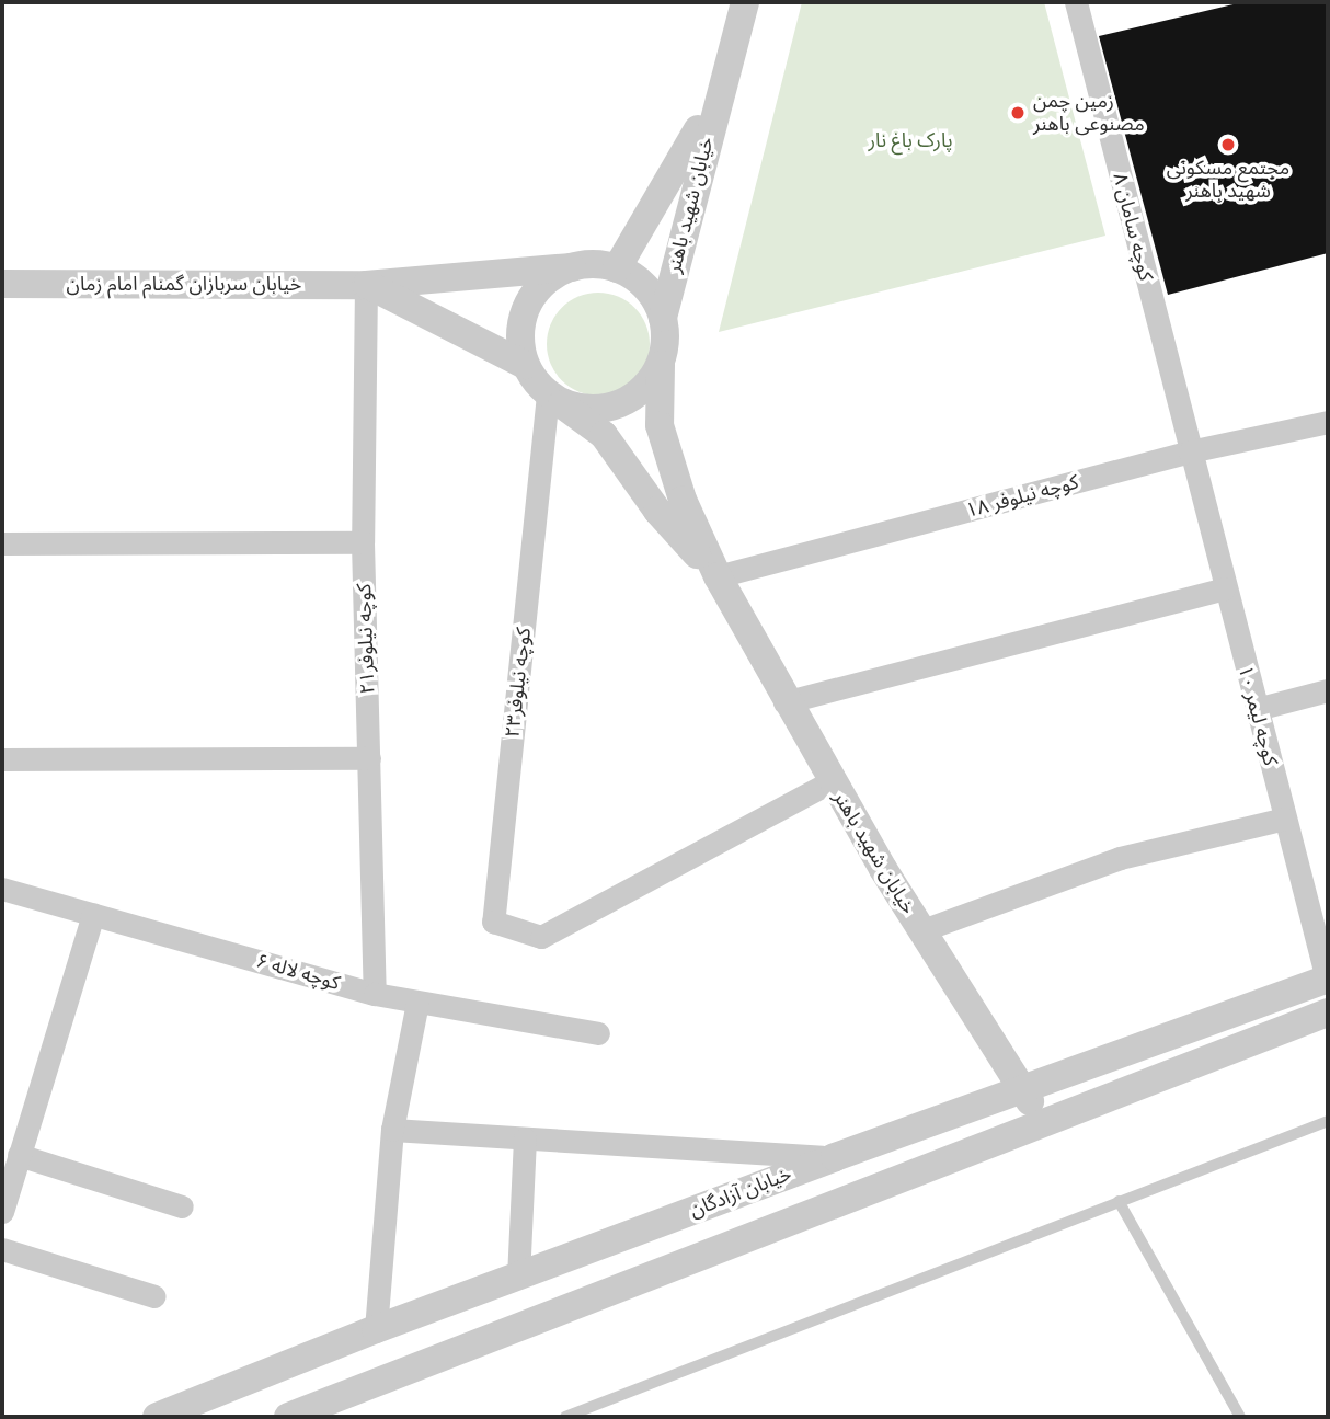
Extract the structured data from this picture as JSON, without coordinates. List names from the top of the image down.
{
  "streets": {
    "street": [
      "خیابان شهید باهنر",
      "کوچه سامان ۸",
      "خیابان سربازان گمنام امام زمان",
      "کوچه نیلوفر ۱۸",
      "کوچه نیلوفر۲۱",
      "کوچه نیلوفر۲۳",
      "کوچه لیمر ۱۰",
      "کوچه لاله ۶",
      "خیابان آزادگان"
    ]
  },
  "crossings": [
    ["خیابان شهید باهنر", "خیابان سربازان گمنام امام زمان"],
    ["خیابان شهید باهنر", "کوچه نیلوفر ۱۸"],
    ["خیابان شهید باهنر", "کوچه نیلوفر۲۳"],
    ["خیابان شهید باهنر", "خیابان آزادگان"],
    ["کوچه سامان ۸", "کوچه نیلوفر ۱۸"],
    ["کوچه سامان ۸", "کوچه لیمر ۱۰"],
    ["خیابان سربازان گمنام امام زمان", "کوچه نیلوفر۲۱"],
    ["خیابان سربازان گمنام امام زمان", "کوچه نیلوفر۲۳"],
    ["کوچه نیلوفر ۱۸", "کوچه لیمر ۱۰"],
    ["کوچه نیلوفر۲۱", "کوچه لاله ۶"],
    ["کوچه لیمر ۱۰", "خیابان آزادگان"]
  ],
  "parks": ["پارک باغ نار"],
  "places": ["زمین چمن مصنوعی باهنر", "مجتمع مسکونی شهید باهنر"]
}
